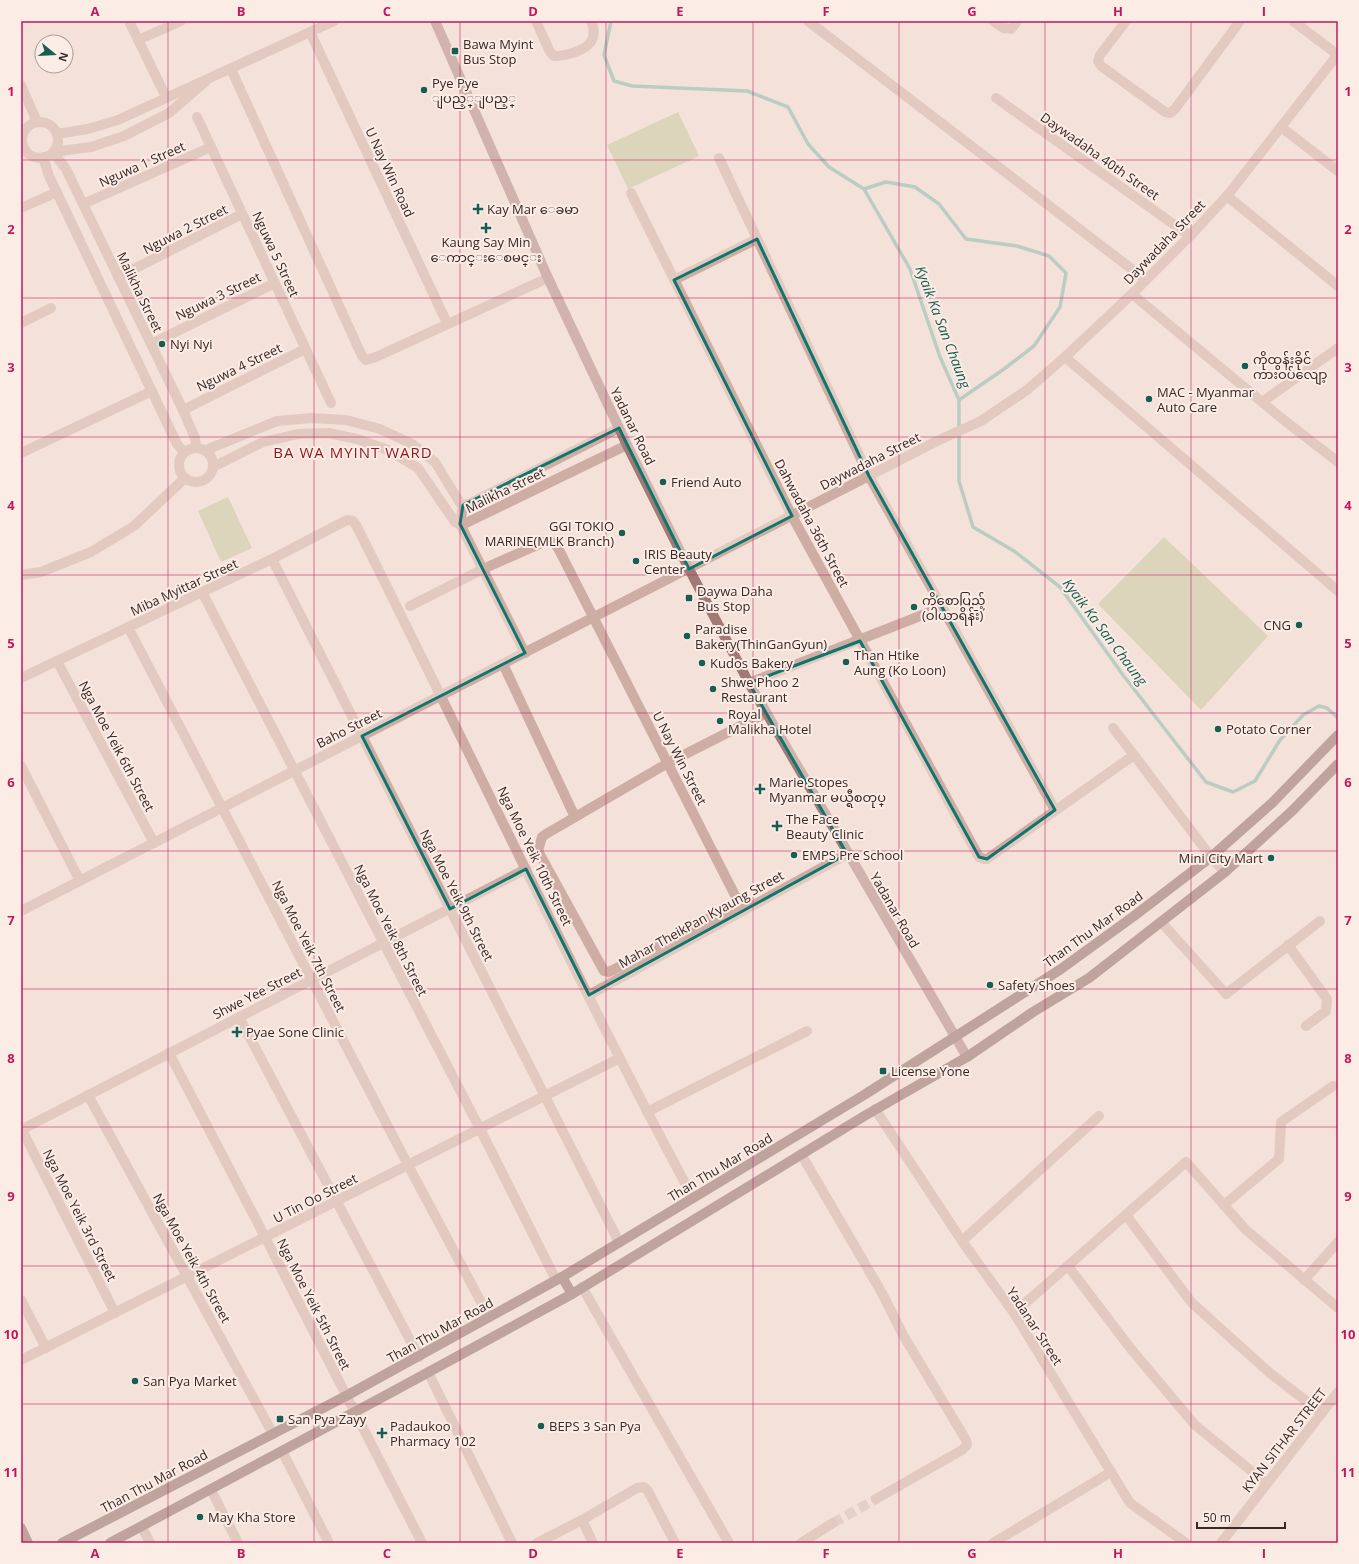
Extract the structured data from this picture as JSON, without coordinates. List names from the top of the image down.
{
  "streets": {
    "main road": ["Yadanar Road", "Than Thu Mar Road"],
    "street": [
      "Daywadaha 40th Street",
      "Nguwa 1 Street",
      "U Nay Win Road",
      "Nguwa 2 Street",
      "Daywadaha Street",
      "Nguwa 5 Street",
      "Malikha Street",
      "Nguwa 3 Street",
      "Nguwa 4 Street",
      "Malikha street",
      "Dahwadaha 36th Street",
      "Miba Myittar Street",
      "Baho Street",
      "Nga Moe Yeik 6th Street",
      "U Nay Win Street",
      "Nga Moe Yeik 10th Street",
      "Nga Moe Yeik 9th Street",
      "Mahar TheikPan Kyaung Street",
      "Nga Moe Yeik 8th Street",
      "Nga Moe Yeik 7th Street",
      "Shwe Yee Street",
      "U Tin Oo Street",
      "Nga Moe Yeik 3rd Street",
      "Nga Moe Yeik 4th Street",
      "Nga Moe Yeik 5th Street",
      "Yadanar Street",
      "KYAN SITHAR STREET"
    ]
  },
  "crossings": [
    ["Daywadaha 40th Street", "Daywadaha Street"],
    ["Nguwa 1 Street", "Nguwa 5 Street"],
    ["Nguwa 1 Street", "Malikha Street"],
    ["Nguwa 2 Street", "Nguwa 5 Street"],
    ["Nguwa 2 Street", "Malikha Street"],
    ["Daywadaha Street", "Yadanar Road"],
    ["Daywadaha Street", "Dahwadaha 36th Street"],
    ["Daywadaha Street", "Baho Street"],
    ["Nguwa 5 Street", "Nguwa 3 Street"],
    ["Nguwa 5 Street", "Nguwa 4 Street"],
    ["Malikha Street", "Nguwa 3 Street"],
    ["Malikha Street", "Nguwa 4 Street"],
    ["Malikha Street", "Malikha street"],
    ["Yadanar Road", "Malikha street"],
    ["Yadanar Road", "Baho Street"],
    ["Yadanar Road", "Mahar TheikPan Kyaung Street"],
    ["Yadanar Road", "Than Thu Mar Road"],
    ["Miba Myittar Street", "Nga Moe Yeik 6th Street"],
    ["Miba Myittar Street", "Nga Moe Yeik 10th Street"],
    ["Miba Myittar Street", "Nga Moe Yeik 9th Street"],
    ["Miba Myittar Street", "Nga Moe Yeik 8th Street"],
    ["Miba Myittar Street", "Nga Moe Yeik 7th Street"],
    ["Baho Street", "Nga Moe Yeik 6th Street"],
    ["Baho Street", "U Nay Win Street"],
    ["Baho Street", "Nga Moe Yeik 10th Street"],
    ["Baho Street", "Nga Moe Yeik 9th Street"],
    ["Baho Street", "Nga Moe Yeik 8th Street"],
    ["Baho Street", "Nga Moe Yeik 7th Street"],
    ["U Nay Win Street", "Mahar TheikPan Kyaung Street"],
    ["Nga Moe Yeik 10th Street", "Mahar TheikPan Kyaung Street"],
    ["Nga Moe Yeik 10th Street", "Than Thu Mar Road"],
    ["Nga Moe Yeik 10th Street", "Shwe Yee Street"],
    ["Nga Moe Yeik 10th Street", "U Tin Oo Street"],
    ["Nga Moe Yeik 9th Street", "Than Thu Mar Road"],
    ["Nga Moe Yeik 9th Street", "Shwe Yee Street"],
    ["Nga Moe Yeik 9th Street", "U Tin Oo Street"],
    ["Than Thu Mar Road", "Nga Moe Yeik 8th Street"],
    ["Than Thu Mar Road", "Nga Moe Yeik 7th Street"],
    ["Than Thu Mar Road", "Nga Moe Yeik 4th Street"],
    ["Than Thu Mar Road", "Nga Moe Yeik 5th Street"],
    ["Nga Moe Yeik 8th Street", "Shwe Yee Street"],
    ["Nga Moe Yeik 8th Street", "U Tin Oo Street"],
    ["Nga Moe Yeik 7th Street", "Shwe Yee Street"],
    ["Nga Moe Yeik 7th Street", "U Tin Oo Street"],
    ["Shwe Yee Street", "Nga Moe Yeik 3rd Street"],
    ["Shwe Yee Street", "Nga Moe Yeik 4th Street"],
    ["Shwe Yee Street", "Nga Moe Yeik 5th Street"],
    ["U Tin Oo Street", "Nga Moe Yeik 3rd Street"],
    ["U Tin Oo Street", "Nga Moe Yeik 4th Street"],
    ["U Tin Oo Street", "Nga Moe Yeik 5th Street"]
  ],
  "districts": ["BA WA MYINT WARD"],
  "water": ["Kyaik Ka San Chaung"],
  "places": {
    "transit": [
      "Bawa Myint Bus Stop",
      "Daywa Daha Bus Stop",
      "License Yone",
      "San Pya Zayy"
    ],
    "other": [
      "Pye Pye ျပည့္ျပည့္",
      "Nyi Nyi",
      "ကိုထွန်းခိုင် ကားဝပ်လျော့",
      "MAC - Myanmar Auto Care",
      "Friend Auto",
      "GGI TOKIO MARINE(MLK Branch)",
      "IRIS Beauty Center",
      "ကိုစောပြည့် (ဝါယာရိန်း)",
      "CNG",
      "Paradise Bakery(ThinGanGyun)",
      "Than Htike Aung (Ko Loon)",
      "Kudos Bakery",
      "Shwe Phoo 2 Restaurant",
      "Royal Malikha Hotel",
      "Potato Corner",
      "EMPS Pre School",
      "Mini City Mart",
      "Safety Shoes",
      "San Pya Market",
      "BEPS 3 San Pya",
      "May Kha Store"
    ],
    "health": [
      "Kay Mar ေခမာ",
      "Kaung Say Min ေကာင္းေစမင္း",
      "Marie Stopes Myanmar မယ္ရီစတုပ္",
      "The Face Beauty Clinic",
      "Pyae Sone Clinic",
      "Padaukoo Pharmacy 102"
    ]
  },
  "scale_bar": "50 m",
  "north": "right",
  "grid": {
    "columns": [
      "A",
      "B",
      "C",
      "D",
      "E",
      "F",
      "G",
      "H",
      "I"
    ],
    "rows": [
      "1",
      "2",
      "3",
      "4",
      "5",
      "6",
      "7",
      "8",
      "9",
      "10",
      "11"
    ]
  }
}
